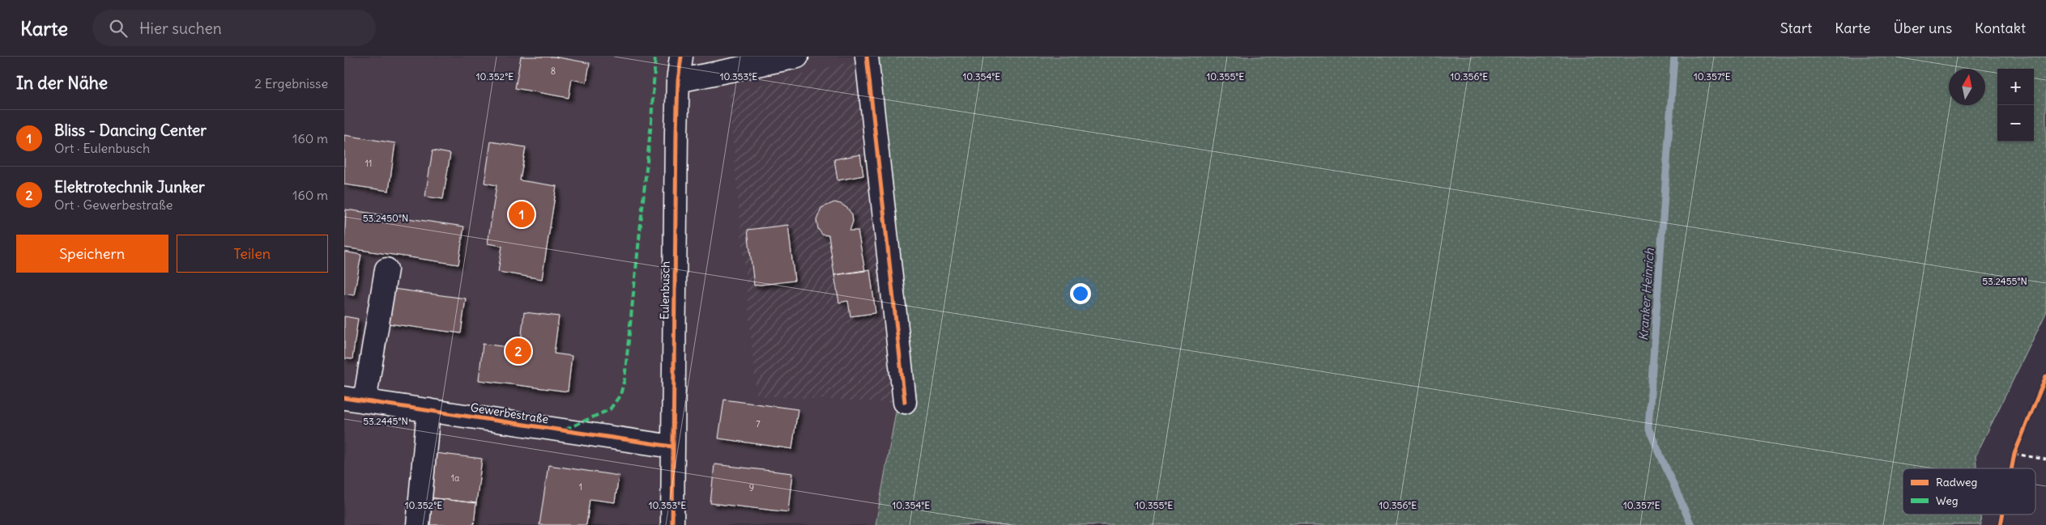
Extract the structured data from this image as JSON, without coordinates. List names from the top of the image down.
{
  "streets": {
    "street": ["Eulenbusch", "Gewerbestraße"]
  },
  "crossings": [
    ["Eulenbusch", "Gewerbestraße"]
  ],
  "water": ["Kranker Heinrich"],
  "house_numbers": [
    "8",
    "11",
    "7",
    "1a",
    "1",
    "9"
  ],
  "legend": ["Radweg", "Weg"],
  "north": "top",
  "page": {
    "header": "Karte",
    "search": "Hier suchen",
    "nav": [
      "Start",
      "Karte",
      "Über uns",
      "Kontakt"
    ],
    "heading": ["In der Nähe", "2 Ergebnisse"],
    "map_buttons": ["+", "−"],
    "list": [
      {
        "mark": "1",
        "name": "Bliss - Dancing Center",
        "note": "Ort · Eulenbusch",
        "value": "160 m"
      },
      {
        "mark": "2",
        "name": "Elektrotechnik Junker",
        "note": "Ort · Gewerbestraße",
        "value": "160 m"
      }
    ],
    "pins": ["1", "2"],
    "buttons": ["Speichern", "Teilen"]
  },
  "coordinates": [
    "10.352°E",
    "10.353°E",
    "10.354°E",
    "10.355°E",
    "10.356°E",
    "10.357°E",
    "53.2450°N",
    "53.2455°N",
    "53.2445°N"
  ]
}
